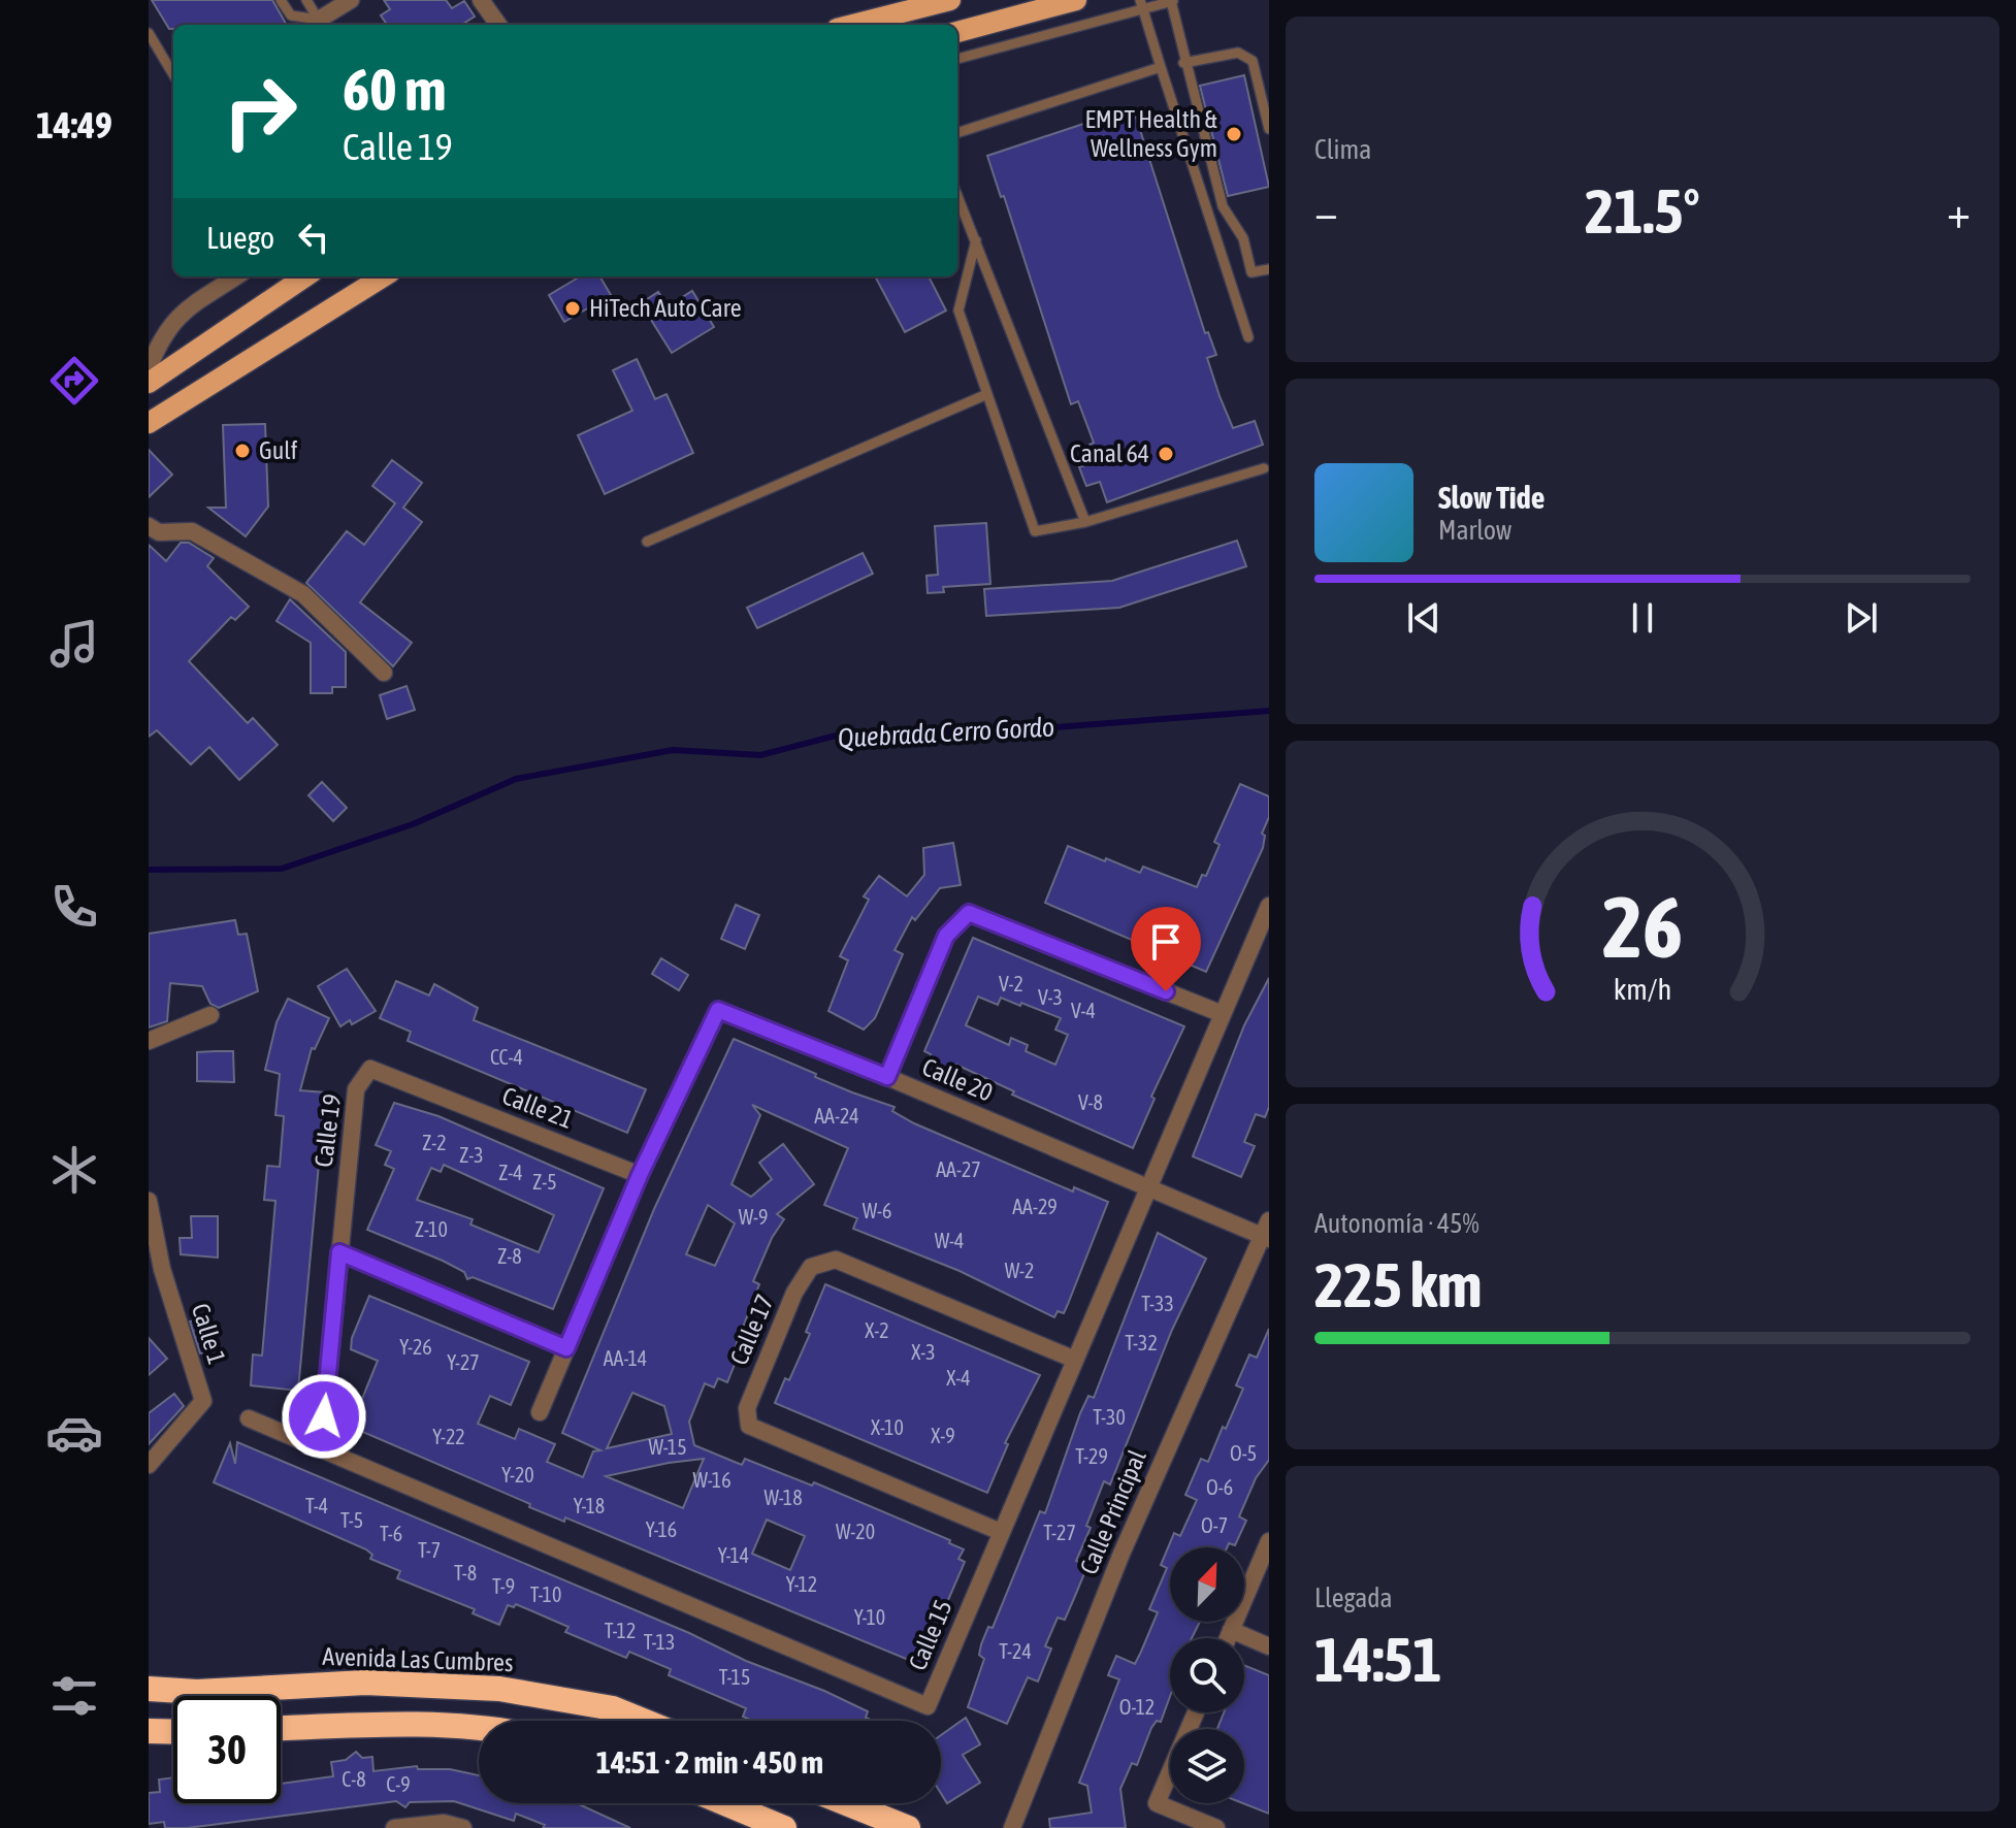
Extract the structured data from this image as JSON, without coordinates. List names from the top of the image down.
{
  "streets": {
    "highway": ["Avenida Las Cumbres"],
    "street": [
      "Calle 20",
      "Calle 21",
      "Calle 19",
      "Calle 17",
      "Calle 1",
      "Calle Principal",
      "Calle 15"
    ]
  },
  "crossings": [
    ["Calle 20", "Calle 21"],
    ["Calle 20", "Calle Principal"],
    ["Calle 20", "Calle 15"],
    ["Calle 21", "Calle 19"],
    ["Calle 19", "Calle 15"],
    ["Calle 17", "Calle 15"]
  ],
  "water": ["Quebrada Cerro Gordo"],
  "places": [
    "EMPT Health & Wellness Gym",
    "HiTech Auto Care",
    "Gulf",
    "Canal 64"
  ],
  "house_numbers": [
    "V-2",
    "V-3",
    "V-4",
    "CC-4",
    "V-8",
    "AA-24",
    "Z-2",
    "Z-3",
    "AA-27",
    "Z-4",
    "Z-5",
    "AA-29",
    "W-6",
    "W-9",
    "Z-10",
    "W-4",
    "Z-8",
    "W-2",
    "T-33",
    "X-2",
    "T-32",
    "Y-26",
    "X-3",
    "AA-14",
    "Y-27",
    "X-4",
    "T-30",
    "X-10",
    "X-9",
    "Y-22",
    "W-15",
    "O-5",
    "T-29",
    "Y-20",
    "W-16",
    "O-6",
    "W-18",
    "T-4",
    "Y-18",
    "T-5",
    "O-7",
    "Y-16",
    "W-20",
    "T-27",
    "T-6",
    "T-7",
    "Y-14",
    "T-8",
    "Y-12",
    "T-9",
    "T-10",
    "Y-10",
    "T-12",
    "T-13",
    "T-24",
    "T-15",
    "O-12",
    "C-8",
    "C-9"
  ],
  "north": "top right",
  "page": {
    "tabs": "14:49",
    "tile": [
      "Clima",
      ["Autonomía · 45%", "225 km"],
      ["Llegada", "14:51"]
    ],
    "turn": ["60 m", "Calle 19"],
    "heat": ["−", "21.5°", "+"],
    "then": "Luego",
    "song": ["Slow Tide", "Marlow"],
    "limit": "30",
    "trip": "14:51 · 2 min · 450 m",
    "gauge": ["26", "km/h"]
  }
}
